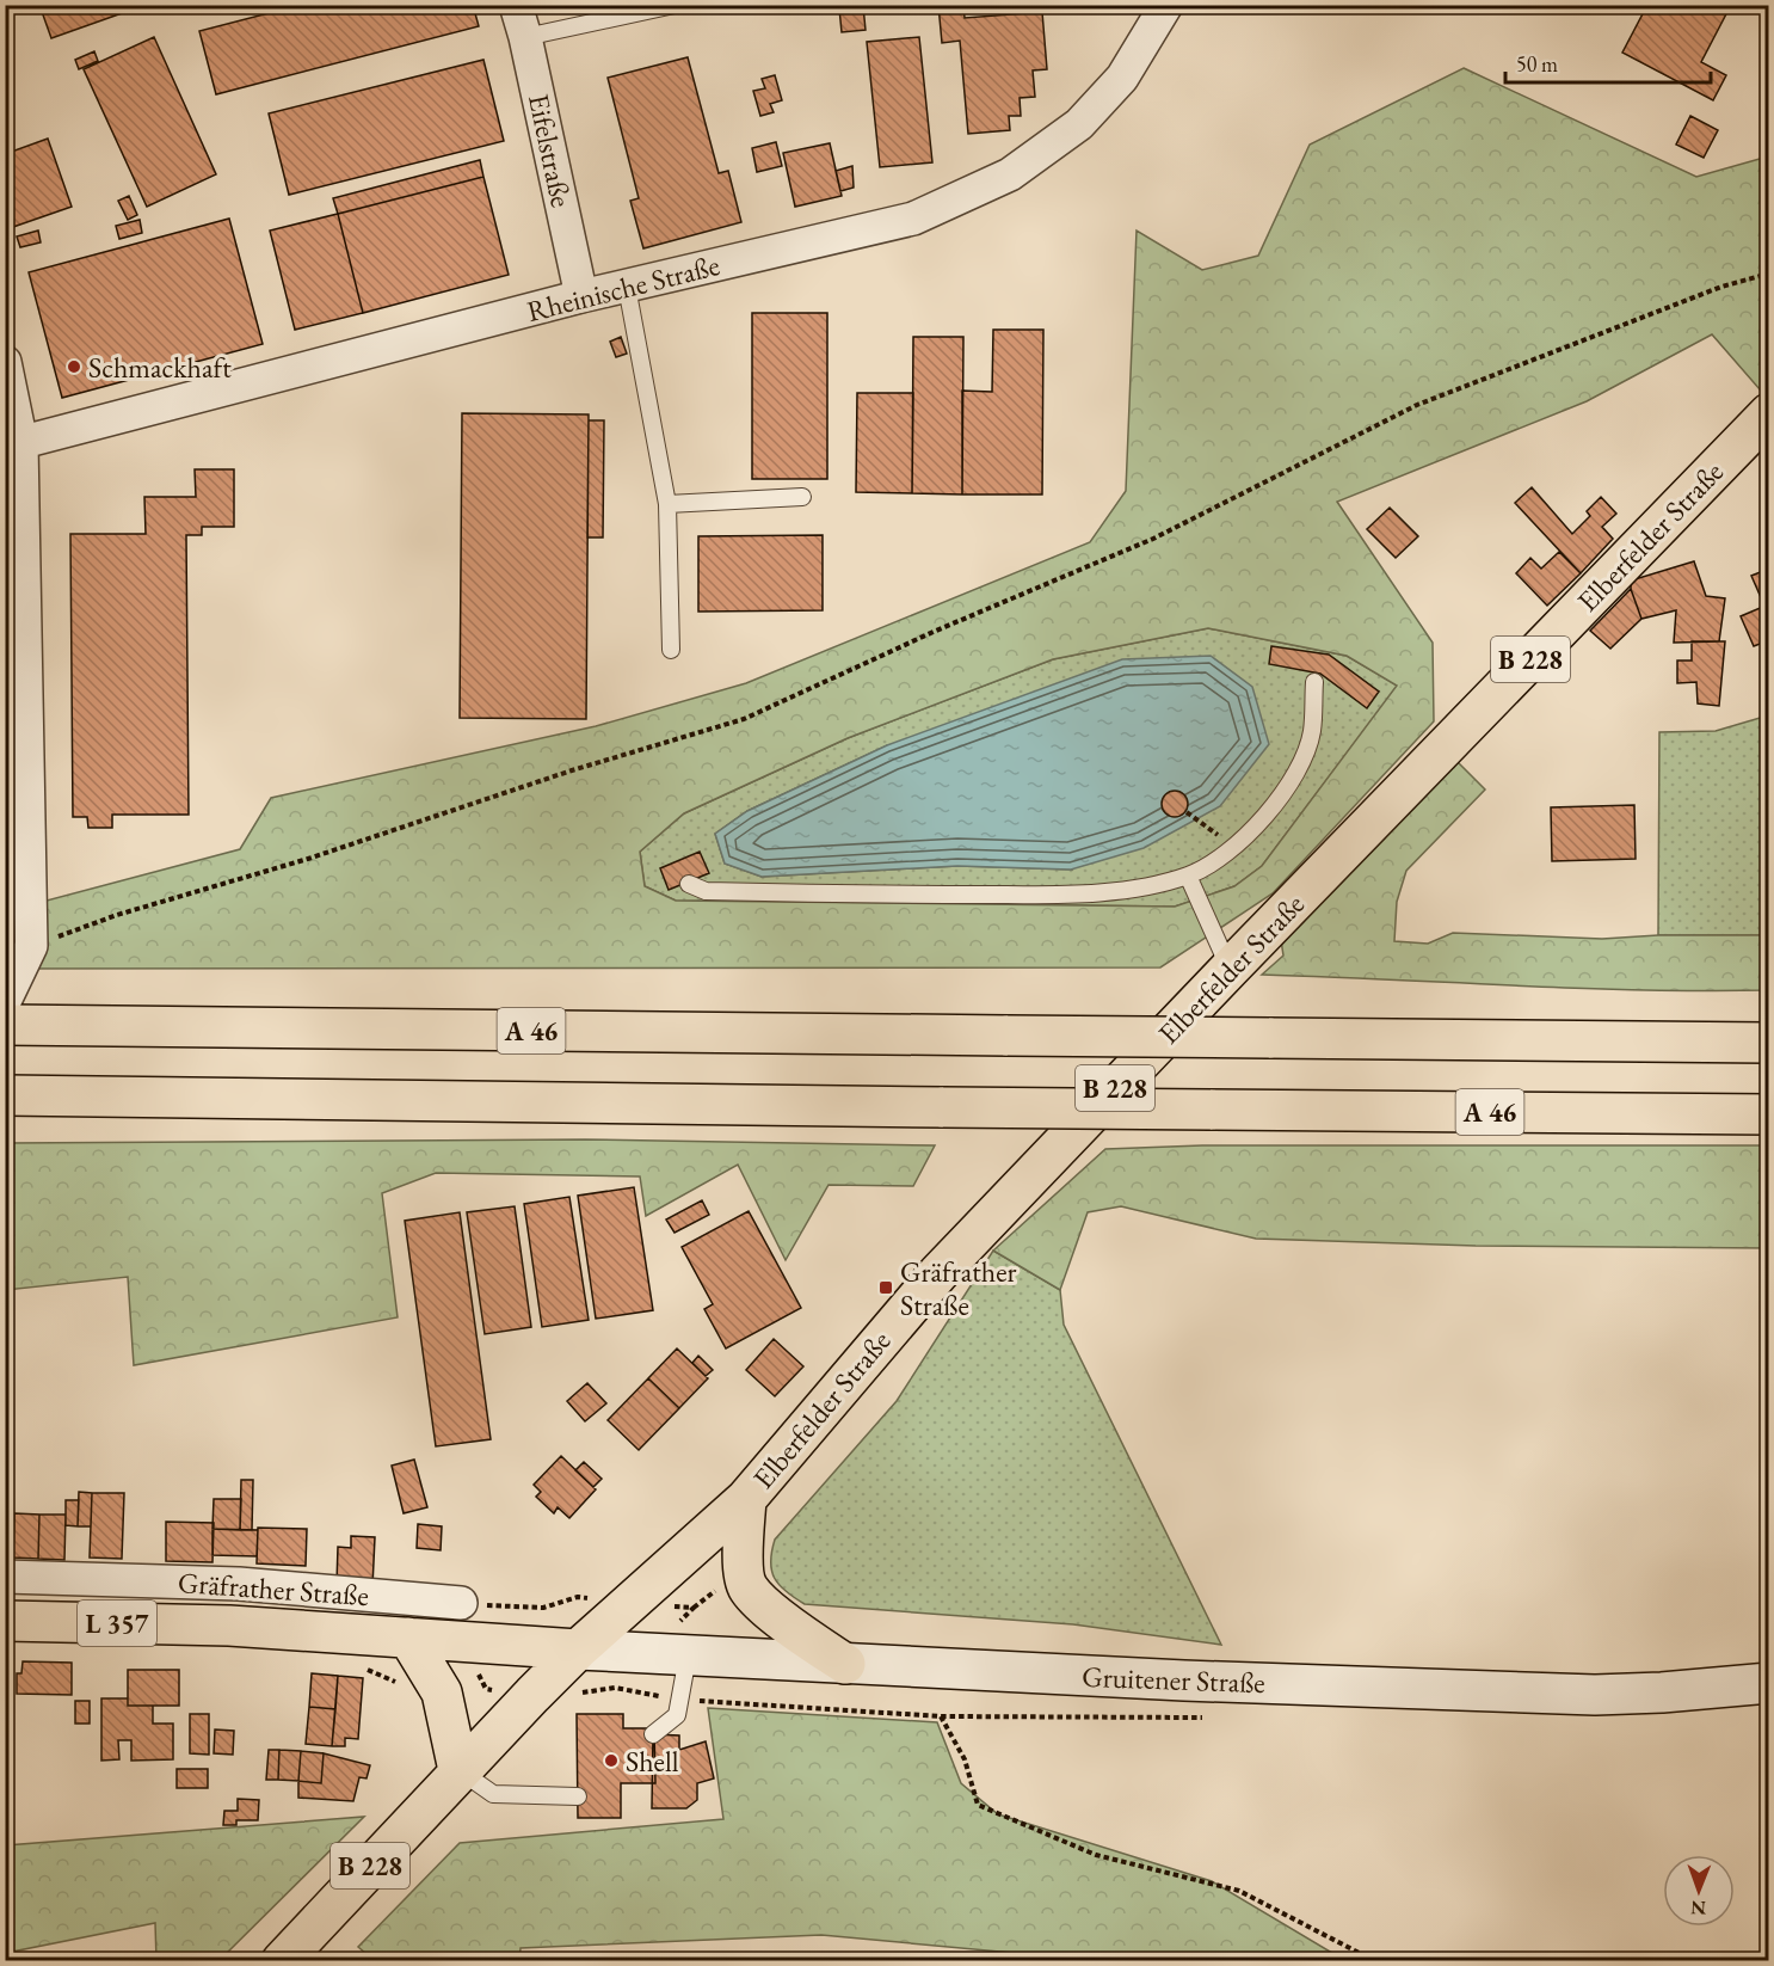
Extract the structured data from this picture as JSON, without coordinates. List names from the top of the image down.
{
  "streets": {
    "main road": [
      "Elberfelder Straße",
      "B 228",
      "A 46",
      "Gräfrather Straße",
      "L 357",
      "Gruitener Straße"
    ],
    "street": ["Eifelstraße", "Rheinische Straße"]
  },
  "crossings": [
    ["Eifelstraße", "Rheinische Straße"],
    ["Elberfelder Straße", "Gräfrather Straße"],
    ["Elberfelder Straße", "Gruitener Straße"],
    ["Gräfrather Straße", "Gruitener Straße"]
  ],
  "places": {
    "other": ["Schmackhaft", "Shell"],
    "transit": ["Gräfrather Straße"]
  },
  "scale_bar": "50 m",
  "north": "bottom"
}
